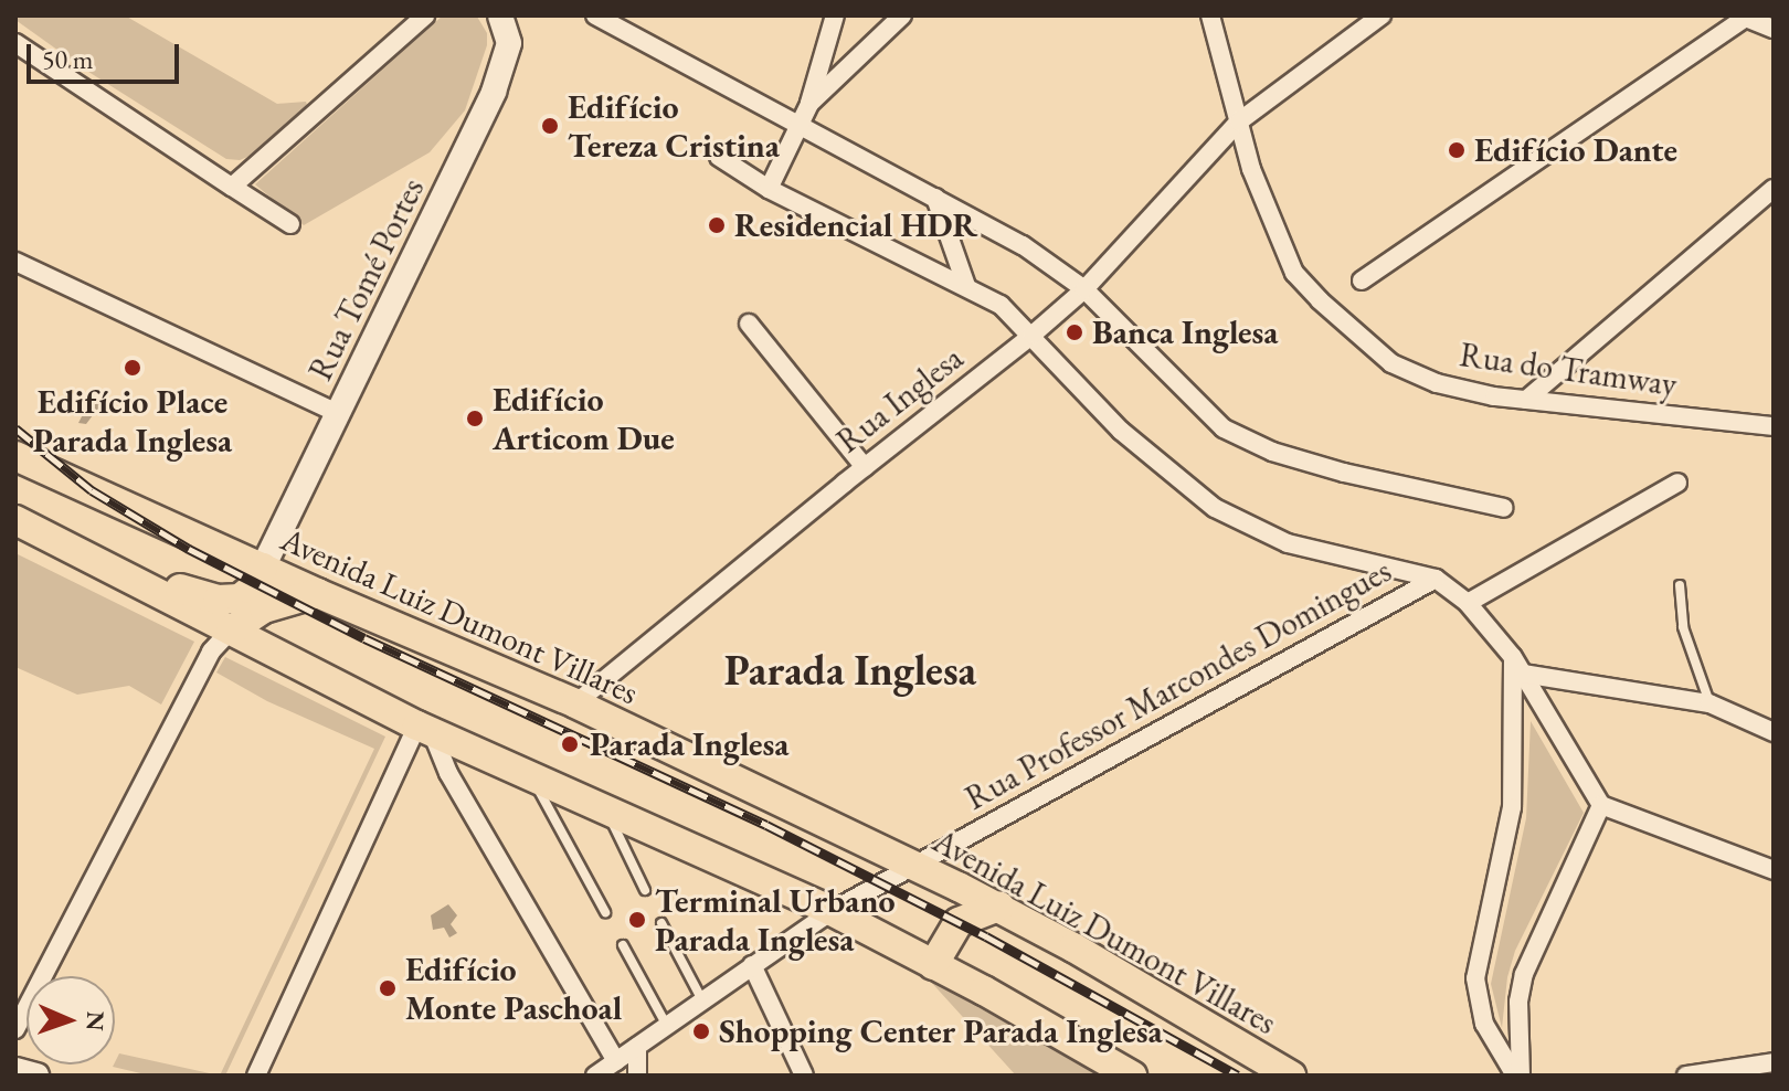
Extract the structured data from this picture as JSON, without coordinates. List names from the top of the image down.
{
  "streets": {
    "main road": ["Rua Tomé Portes", "Avenida Luiz Dumont Villares"],
    "street": ["Rua do Tramway", "Rua Inglesa", "Rua Professor Marcondes Domingues"]
  },
  "crossings": [
    ["Rua Tomé Portes", "Avenida Luiz Dumont Villares"],
    ["Rua do Tramway", "Rua Inglesa"],
    ["Rua Inglesa", "Avenida Luiz Dumont Villares"],
    ["Avenida Luiz Dumont Villares", "Rua Professor Marcondes Domingues"]
  ],
  "districts": ["Parada Inglesa"],
  "places": [
    "Edifício Tereza Cristina",
    "Edifício Dante",
    "Residencial HDR",
    "Banca Inglesa",
    "Edifício Place Parada Inglesa",
    "Edifício Articom Due",
    "Parada Inglesa",
    "Terminal Urbano Parada Inglesa",
    "Edifício Monte Paschoal",
    "Shopping Center Parada Inglesa"
  ],
  "scale_bar": "50 m",
  "north": "right"
}
